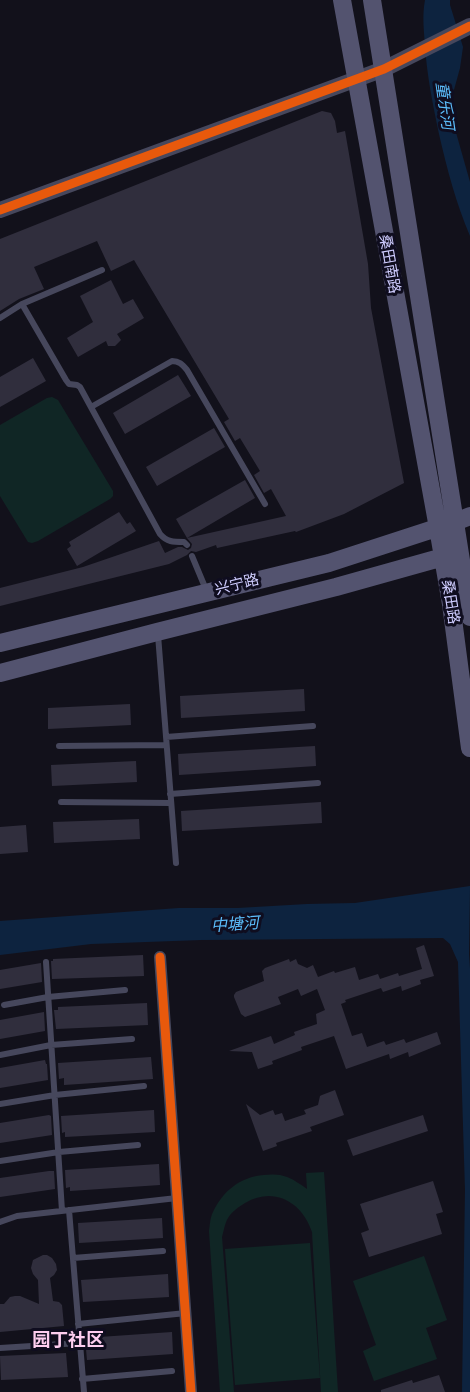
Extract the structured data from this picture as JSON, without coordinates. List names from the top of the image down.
{
  "streets": {
    "main road": ["桑田南路", "兴宁路", "桑田路"]
  },
  "crossings": [
    ["桑田南路", "兴宁路"],
    ["桑田南路", "桑田路"],
    ["兴宁路", "桑田路"]
  ],
  "districts": ["园丁社区"],
  "water": ["童乐河", "中塘河"]
}
